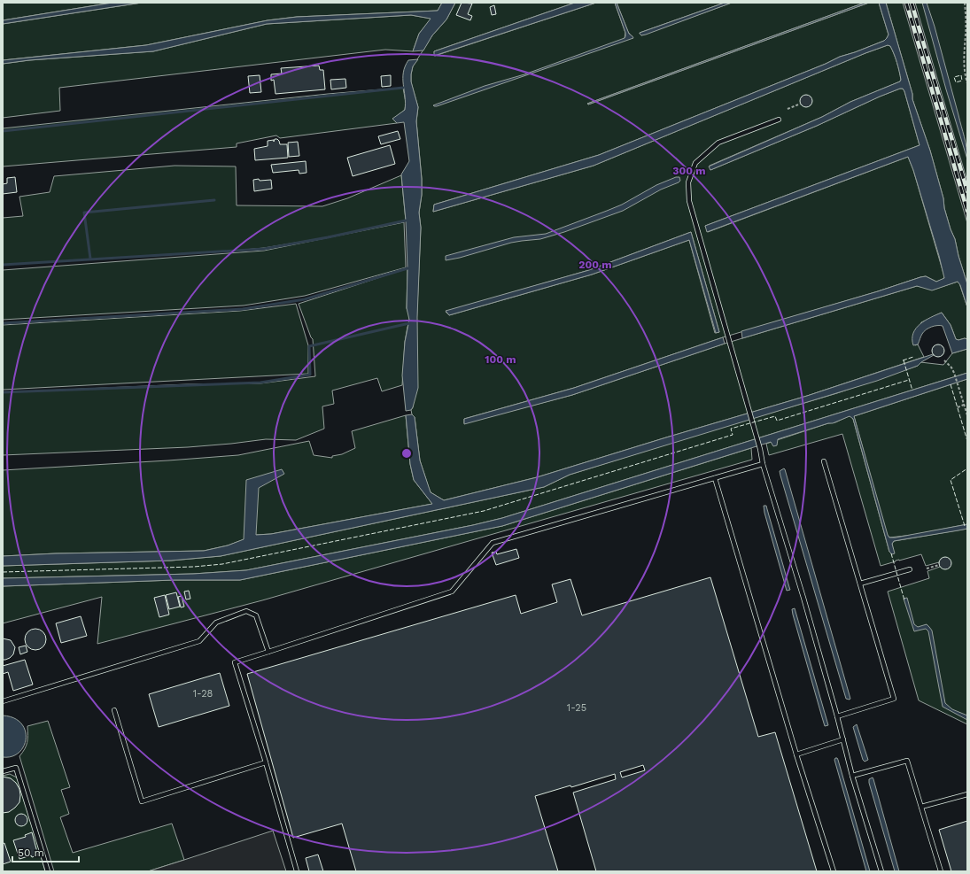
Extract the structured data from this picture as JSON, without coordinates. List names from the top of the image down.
{
  "house_numbers": ["1-28", "1-25"],
  "scale_bar": "50 m",
  "rings": ["300 m", "200 m", "100 m"]
}
